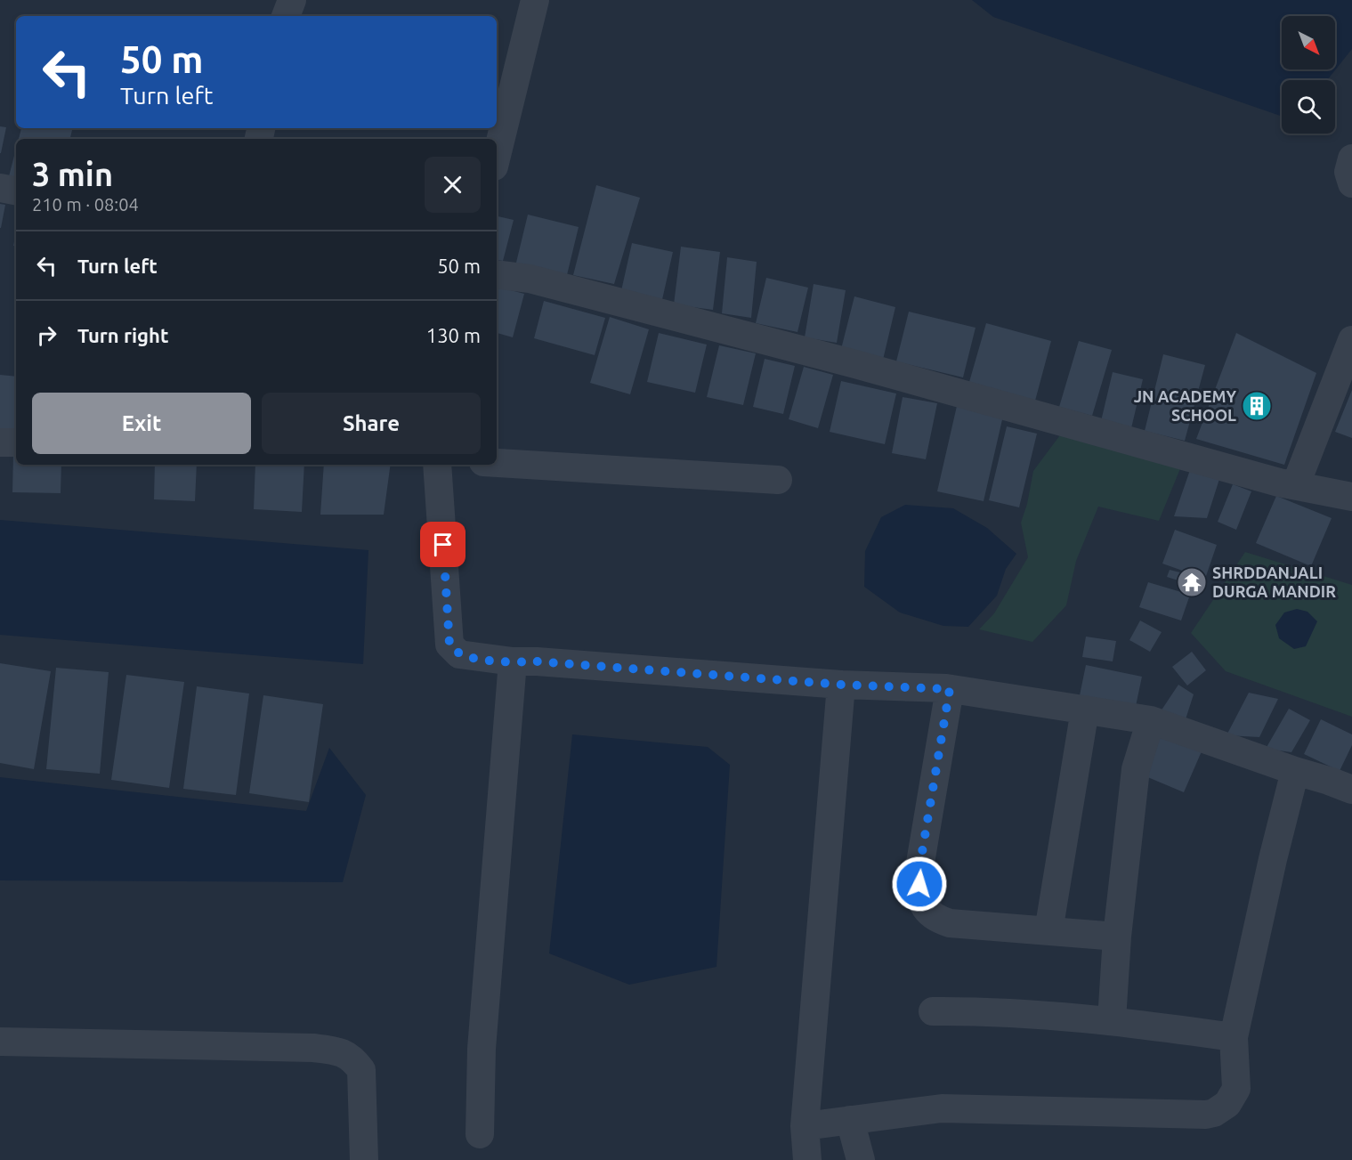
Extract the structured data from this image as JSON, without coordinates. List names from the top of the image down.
{
  "places": {
    "building": ["JN ACADEMY SCHOOL"],
    "temple": ["SHRDDANJALI DURGA MANDIR"]
  },
  "north": "bottom right",
  "page": {
    "turn": ["50 m", "Turn left"],
    "heading": ["3 min", "210 m · 08:04"],
    "list": [
      {
        "name": "Turn left",
        "value": "50 m"
      },
      {
        "name": "Turn right",
        "value": "130 m"
      }
    ],
    "buttons": ["Exit", "Share"]
  }
}
